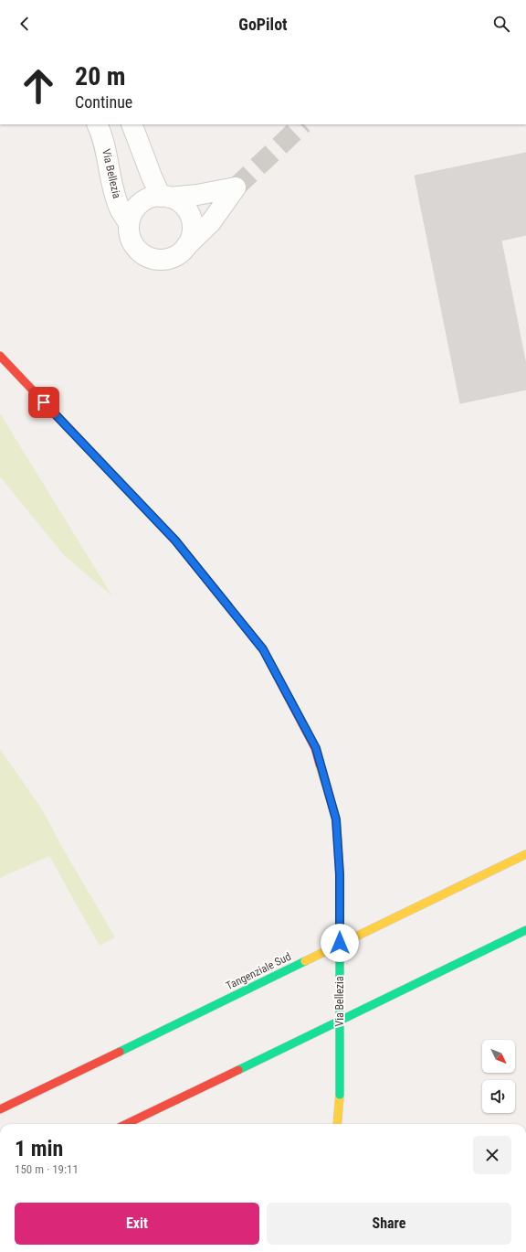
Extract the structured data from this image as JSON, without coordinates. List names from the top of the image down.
{
  "streets": {
    "main road": ["Via Bellezia", "Tangenziale Sud"]
  },
  "north": "bottom right",
  "page": {
    "header": "GoPilot",
    "turn": ["20 m", "Continue"],
    "heading": ["1 min", "150 m · 19:11"],
    "buttons": ["Exit", "Share"]
  }
}
